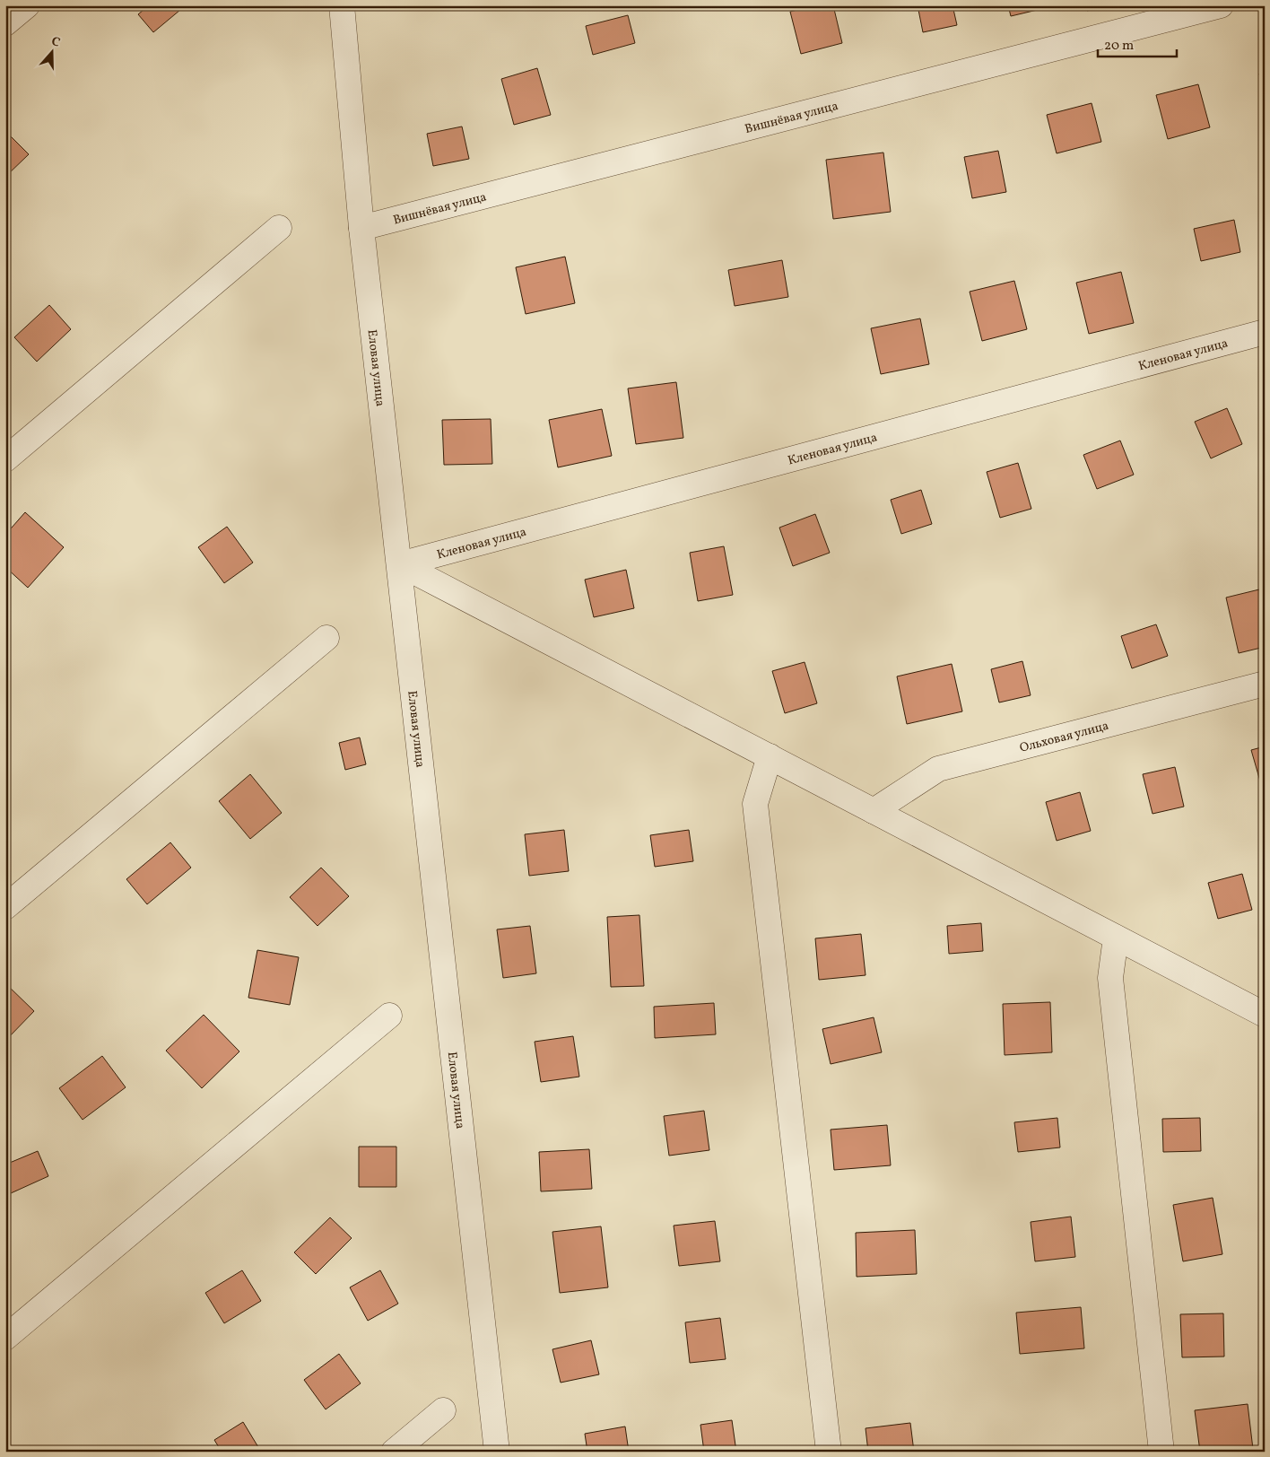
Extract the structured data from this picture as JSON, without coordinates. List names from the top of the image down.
{
  "streets": {
    "street": [
      "Вишнёвая улица",
      "Кленовая улица",
      "Еловая улица",
      "Ольховая улица"
    ]
  },
  "crossings": [
    ["Вишнёвая улица", "Еловая улица"],
    ["Кленовая улица", "Еловая улица"]
  ],
  "scale_bar": "20 m",
  "north": "top"
}
